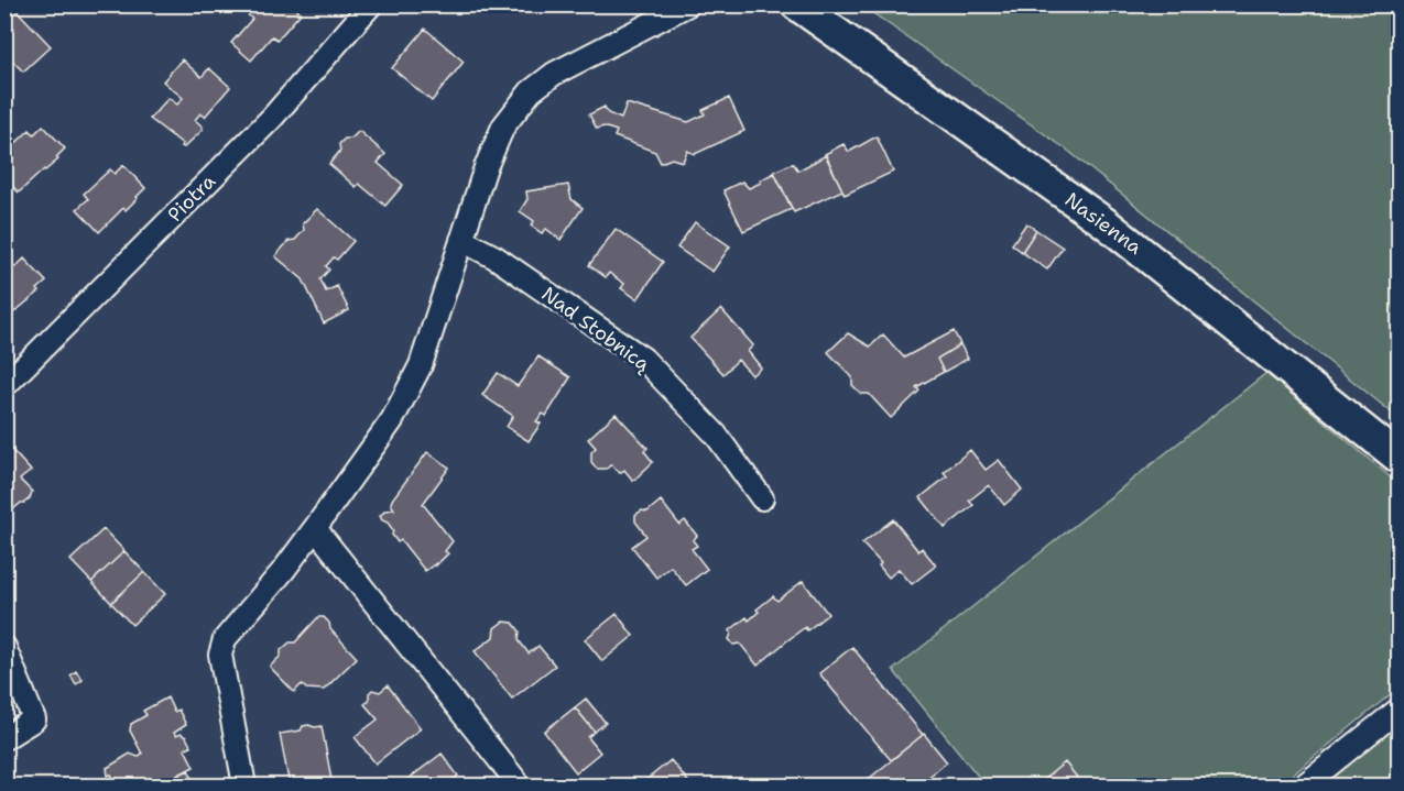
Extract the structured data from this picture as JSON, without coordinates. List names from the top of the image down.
{
  "streets": {
    "street": ["Piotra", "Nasienna", "Nad Stobnicą"]
  }
}
